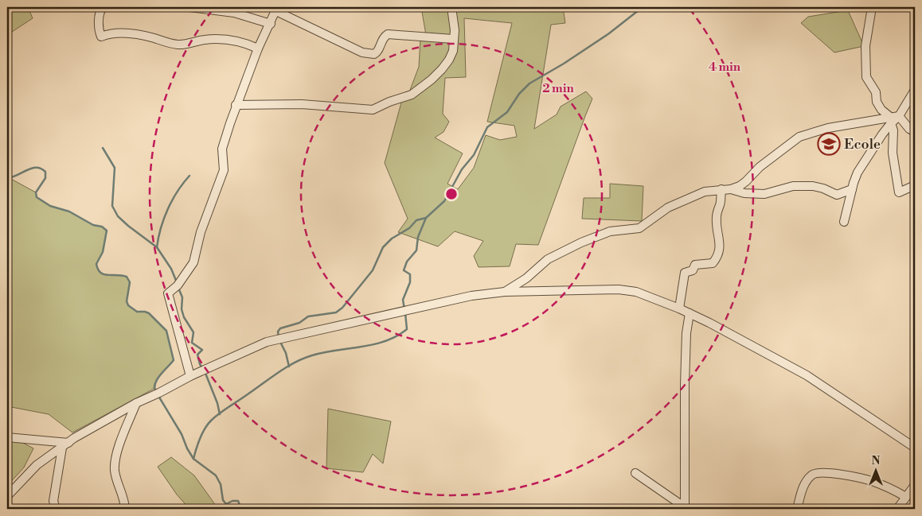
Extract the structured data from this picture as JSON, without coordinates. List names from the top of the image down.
{
  "places": {
    "school or university": ["Ecole"]
  },
  "north": "top",
  "rings": ["4 min", "2 min"]
}
